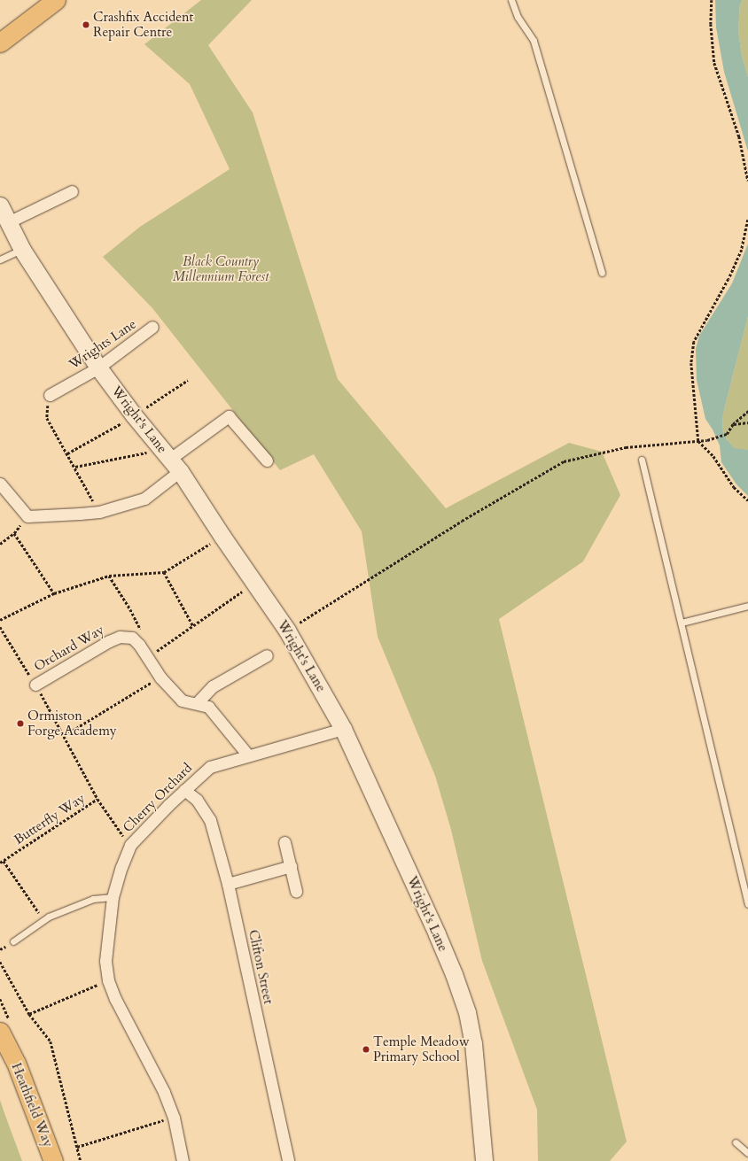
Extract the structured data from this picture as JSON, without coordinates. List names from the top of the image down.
{
  "streets": {
    "main road": ["Heathfield Way"],
    "street": [
      "Wrights Lane",
      "Wright's Lane",
      "Orchard Way",
      "Cherry Orchard",
      "Clifton Street"
    ],
    "path": ["Butterfly Way"]
  },
  "crossings": [
    ["Wrights Lane", "Wright's Lane"],
    ["Wright's Lane", "Cherry Orchard"],
    ["Orchard Way", "Cherry Orchard"],
    ["Cherry Orchard", "Butterfly Way"],
    ["Cherry Orchard", "Clifton Street"]
  ],
  "parks": ["Black Country Millennium Forest"],
  "places": ["Crashfix Accident Repair Centre", "Ormiston Forge Academy", "Temple Meadow Primary School"]
}
